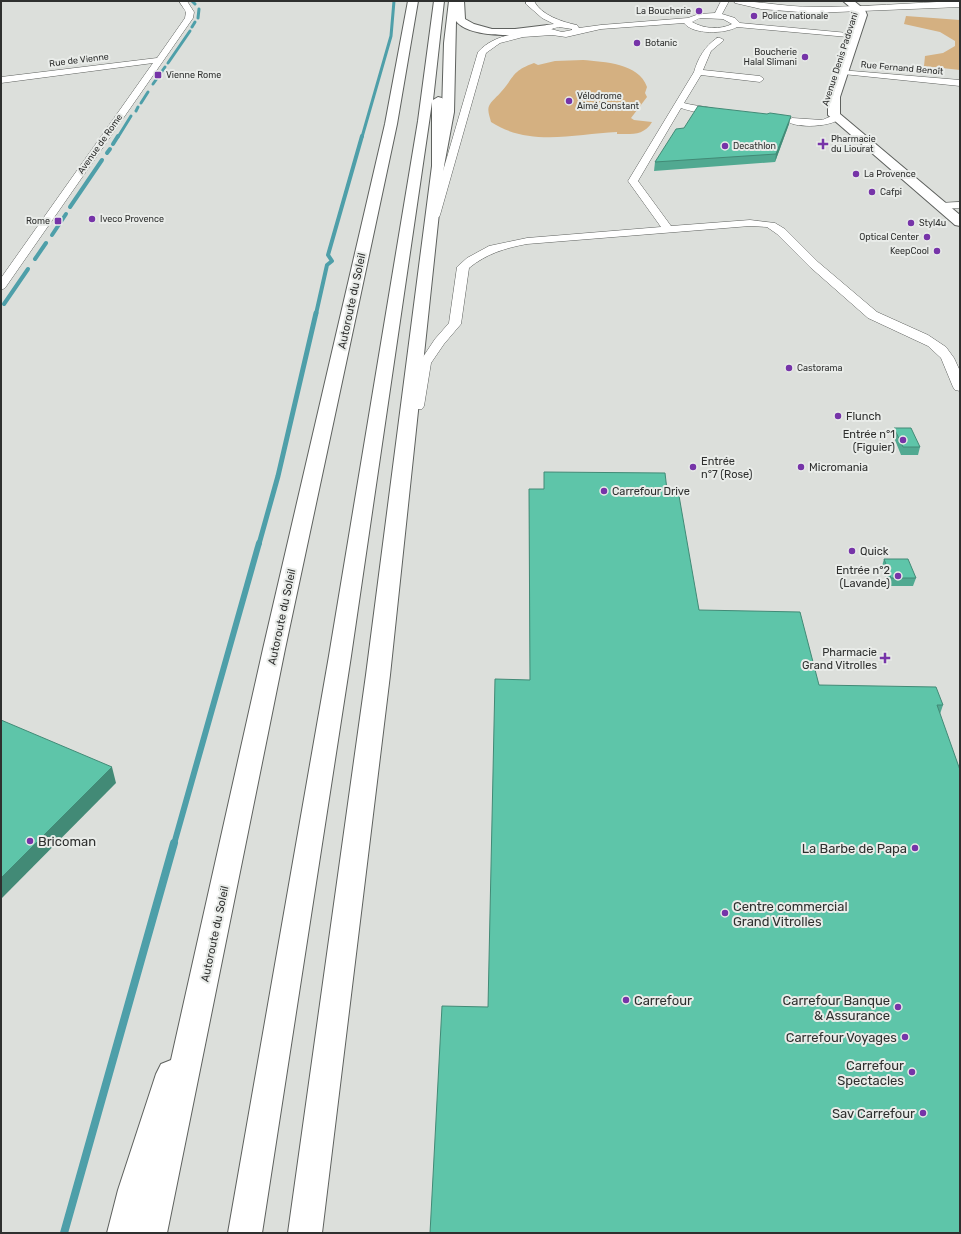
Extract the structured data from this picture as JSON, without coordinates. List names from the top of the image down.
{
  "streets": {
    "main road": ["Avenue Denis Padovani", "Autoroute du Soleil"],
    "street": ["Rue de Vienne", "Rue Fernand Benoît", "Avenue de Rome"]
  },
  "crossings": [
    ["Avenue Denis Padovani", "Rue Fernand Benoît"],
    ["Rue de Vienne", "Avenue de Rome"]
  ],
  "places": {
    "other": [
      "La Boucherie",
      "Police nationale",
      "Botanic",
      "Boucherie Halal Slimani",
      "Vélodrome Aimé Constant",
      "Decathlon",
      "La Provence",
      "Cafpi",
      "Iveco Provence",
      "Styl4u",
      "Optical Center",
      "KeepCool",
      "Castorama",
      "Flunch",
      "Entrée n°1 (Figuier)",
      "Entrée n°7 (Rose)",
      "Micromania",
      "Carrefour Drive",
      "Quick",
      "Entrée n°2 (Lavande)",
      "Bricoman",
      "La Barbe de Papa",
      "Centre commercial Grand Vitrolles",
      "Carrefour",
      "Carrefour Banque & Assurance",
      "Carrefour Voyages",
      "Carrefour Spectacles",
      "Sav Carrefour"
    ],
    "transit": ["Vienne Rome", "Rome"],
    "health": ["Pharmacie du Liourat", "Pharmacie Grand Vitrolles"]
  }
}
